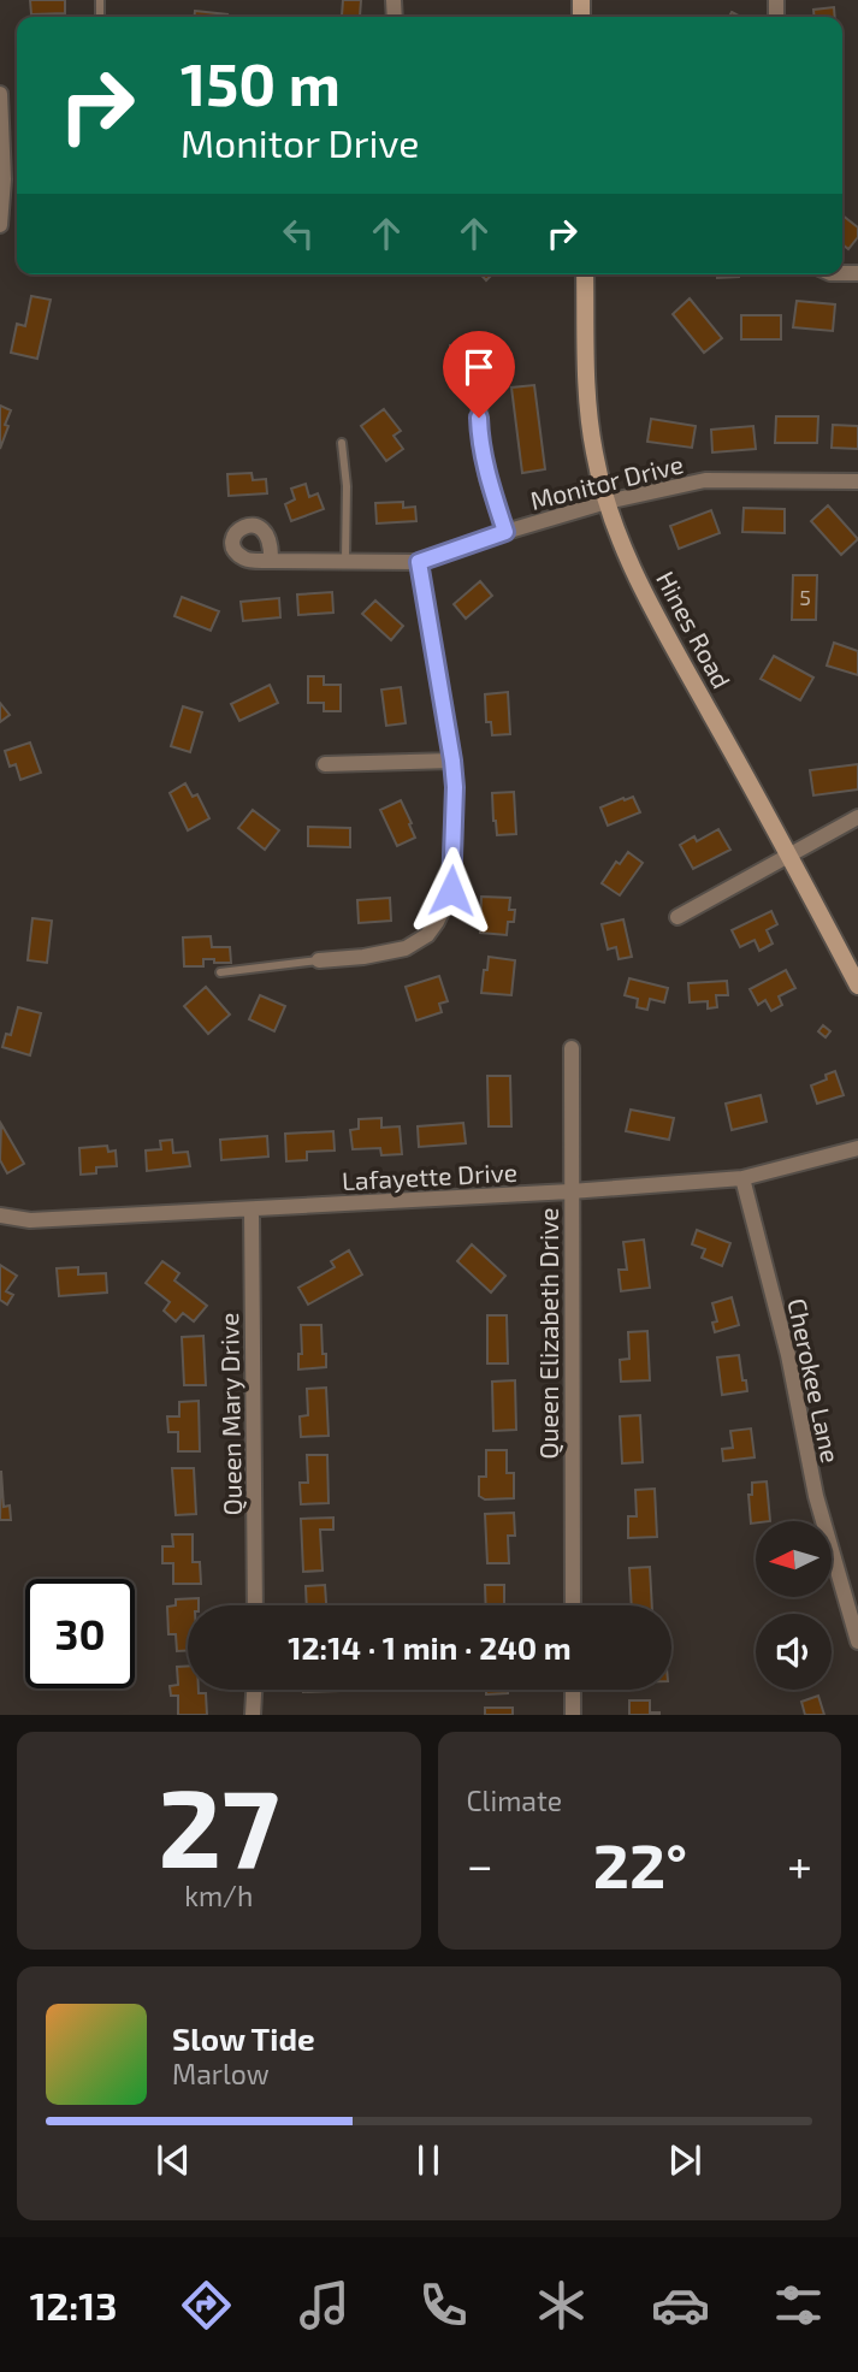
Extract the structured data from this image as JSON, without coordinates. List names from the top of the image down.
{
  "streets": {
    "street": [
      "Monitor Drive",
      "Hines Road",
      "Lafayette Drive",
      "Queen Elizabeth Drive",
      "Cherokee Lane",
      "Queen Mary Drive"
    ]
  },
  "crossings": [
    ["Monitor Drive", "Hines Road"],
    ["Lafayette Drive", "Queen Elizabeth Drive"],
    ["Lafayette Drive", "Cherokee Lane"],
    ["Lafayette Drive", "Queen Mary Drive"]
  ],
  "house_numbers": ["5"],
  "north": "left",
  "page": {
    "turn": ["150 m", "Monitor Drive"],
    "limit": "30",
    "trip": "12:14 · 1 min · 240 m",
    "tile": [
      ["27", "km/h"],
      "Climate"
    ],
    "heat": ["−", "22°", "+"],
    "song": ["Slow Tide", "Marlow"],
    "tabs": "12:13"
  }
}
